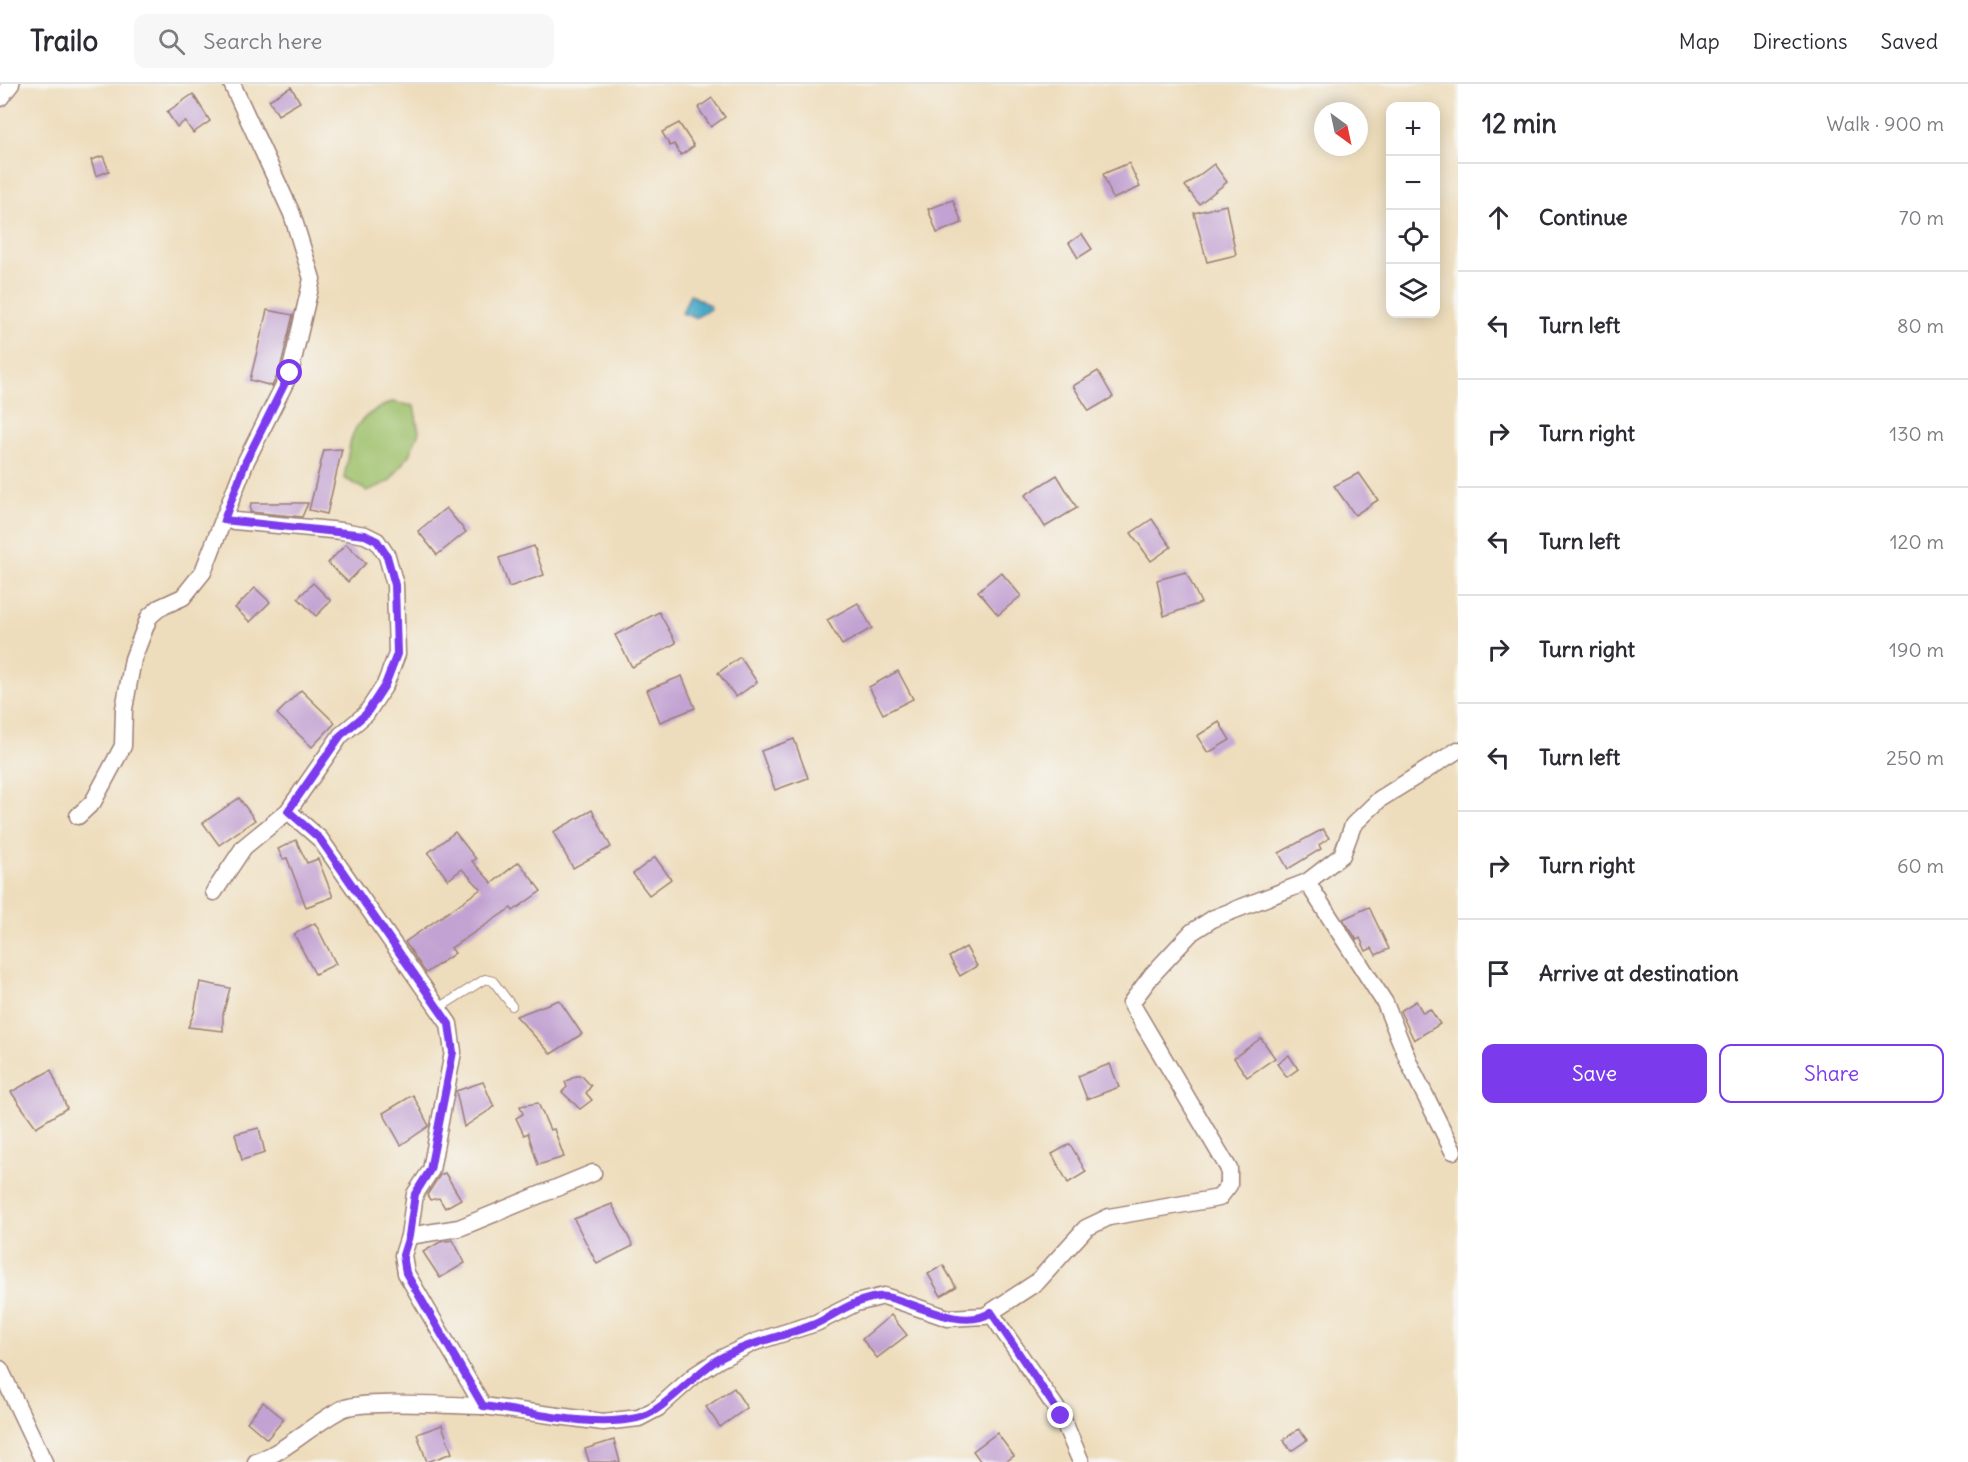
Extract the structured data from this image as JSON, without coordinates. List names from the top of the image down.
{
  "north": "bottom right",
  "page": {
    "header": "Trailo",
    "search": "Search here",
    "nav": ["Map", "Directions", "Saved"],
    "heading": ["12 min", "Walk · 900 m"],
    "map_buttons": ["+", "−"],
    "list": [
      ["Continue", "70 m"],
      ["Turn left", "80 m"],
      ["Turn right", "130 m"],
      ["Turn left", "120 m"],
      ["Turn right", "190 m"],
      ["Turn left", "250 m"],
      ["Turn right", "60 m"],
      "Arrive at destination"
    ],
    "buttons": ["Save", "Share"]
  }
}
